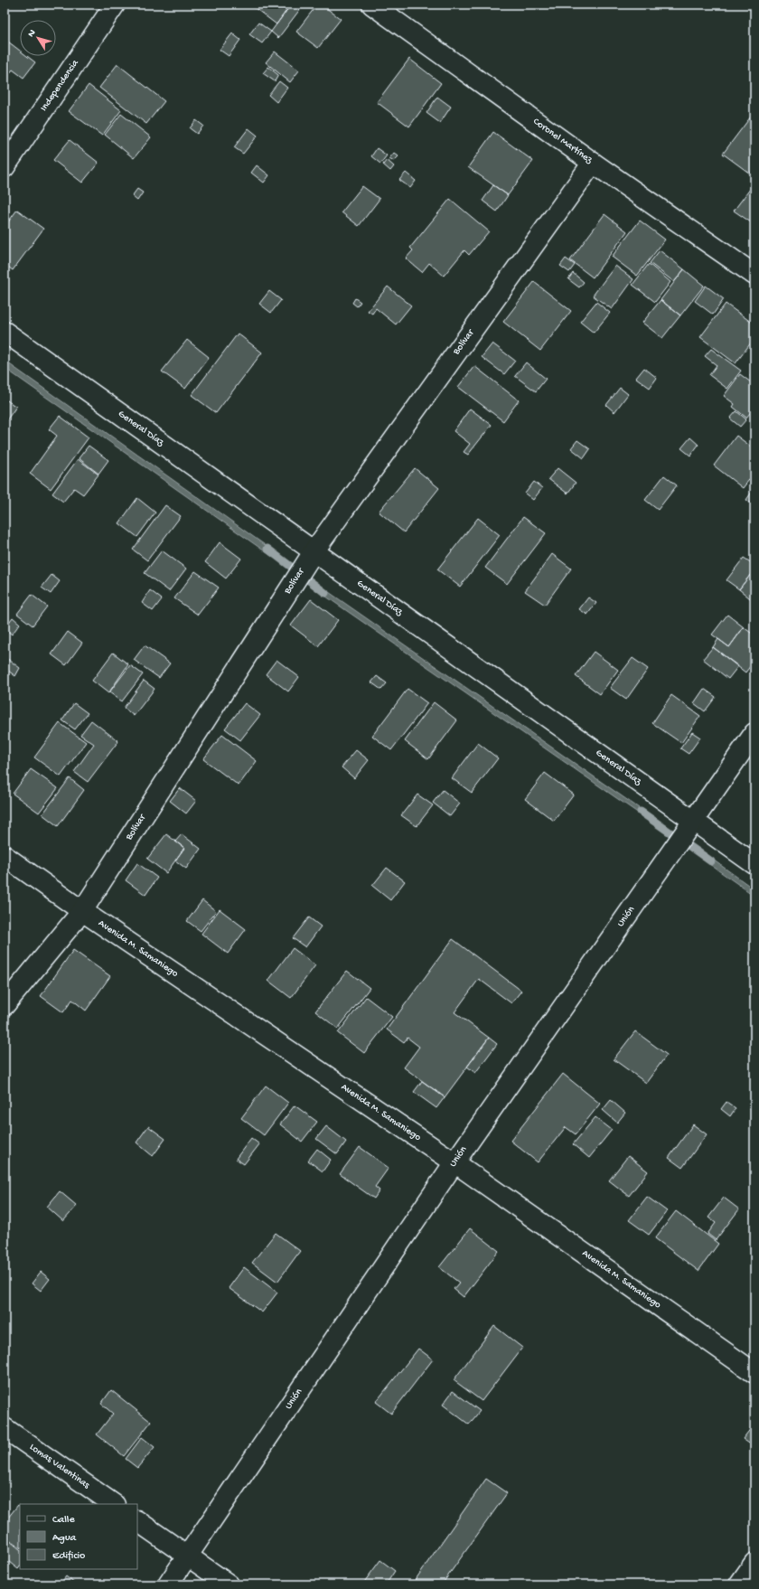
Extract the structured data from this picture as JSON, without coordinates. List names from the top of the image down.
{
  "streets": {
    "street": [
      "Independencia",
      "Coronel Martínez",
      "Bolívar",
      "General Díaz",
      "Unión",
      "Avenida M. Samaniego",
      "Lomas Valentinas"
    ]
  },
  "crossings": [
    ["Coronel Martínez", "Bolívar"],
    ["Bolívar", "General Díaz"],
    ["Bolívar", "Avenida M. Samaniego"],
    ["General Díaz", "Unión"],
    ["Unión", "Avenida M. Samaniego"]
  ],
  "legend": ["Calle", "Agua", "Edificio"],
  "north": "top left"
}
